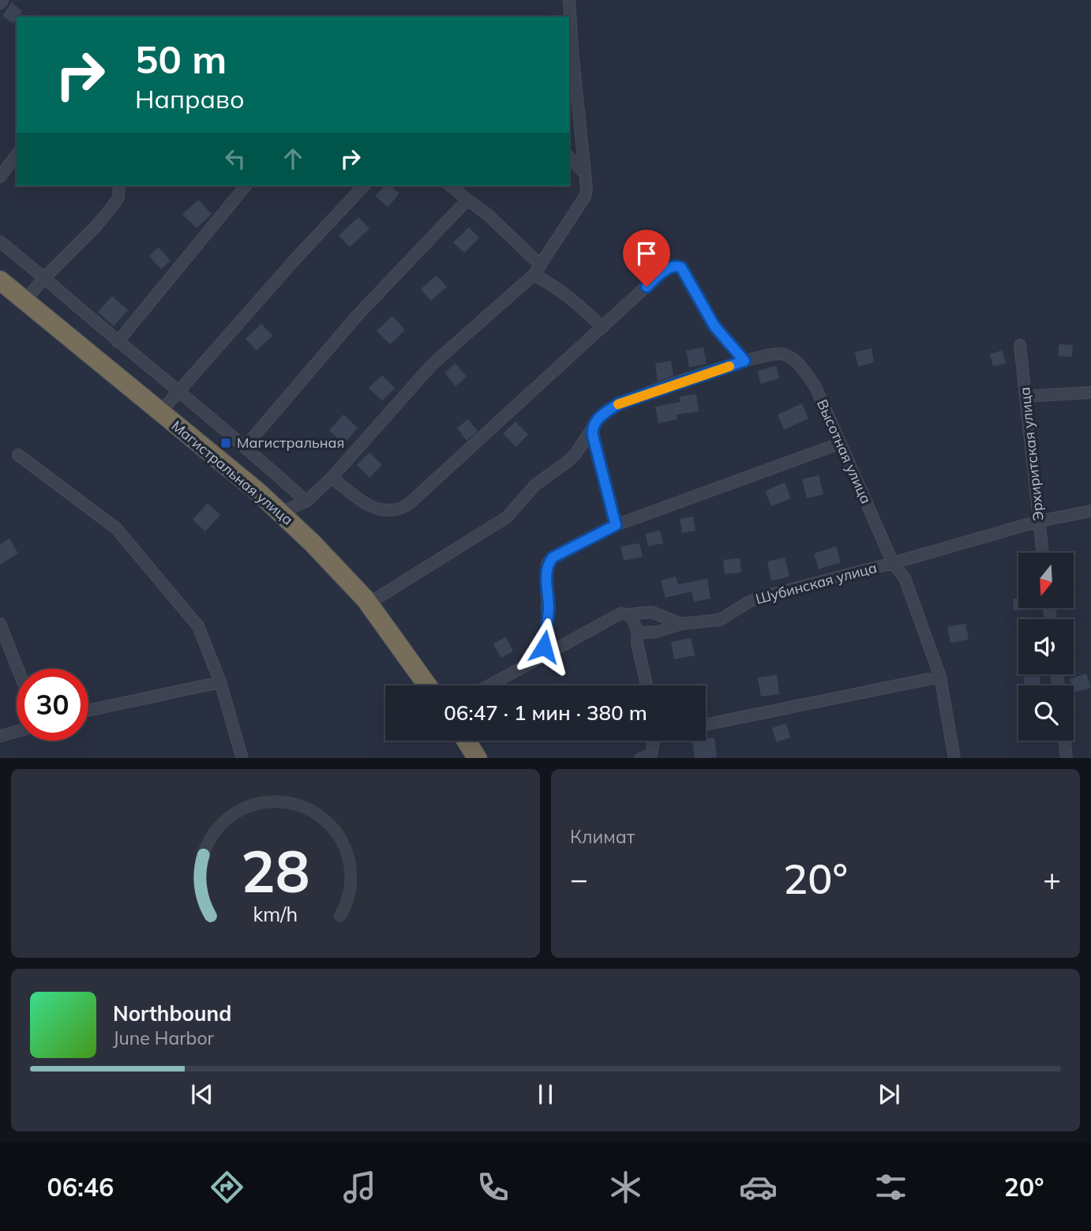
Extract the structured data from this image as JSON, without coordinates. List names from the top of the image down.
{
  "streets": {
    "highway": ["Магистральная улица"],
    "street": ["Высотная улица", "Эрхиритская улица", "Шубинская улица"]
  },
  "crossings": [
    ["Высотная улица", "Шубинская улица"],
    ["Эрхиритская улица", "Шубинская улица"]
  ],
  "places": {
    "transit": ["Магистральная"]
  },
  "north": "bottom",
  "page": {
    "turn": ["50 m", "Направо"],
    "limit": "30",
    "trip": "06:47 · 1 мин · 380 m",
    "tile": "Климат",
    "heat": ["−", "20°", "+"],
    "song": ["Northbound", "June Harbor"],
    "tabs": ["06:46", "20°"],
    "gauge": ["28", "km/h"]
  }
}
